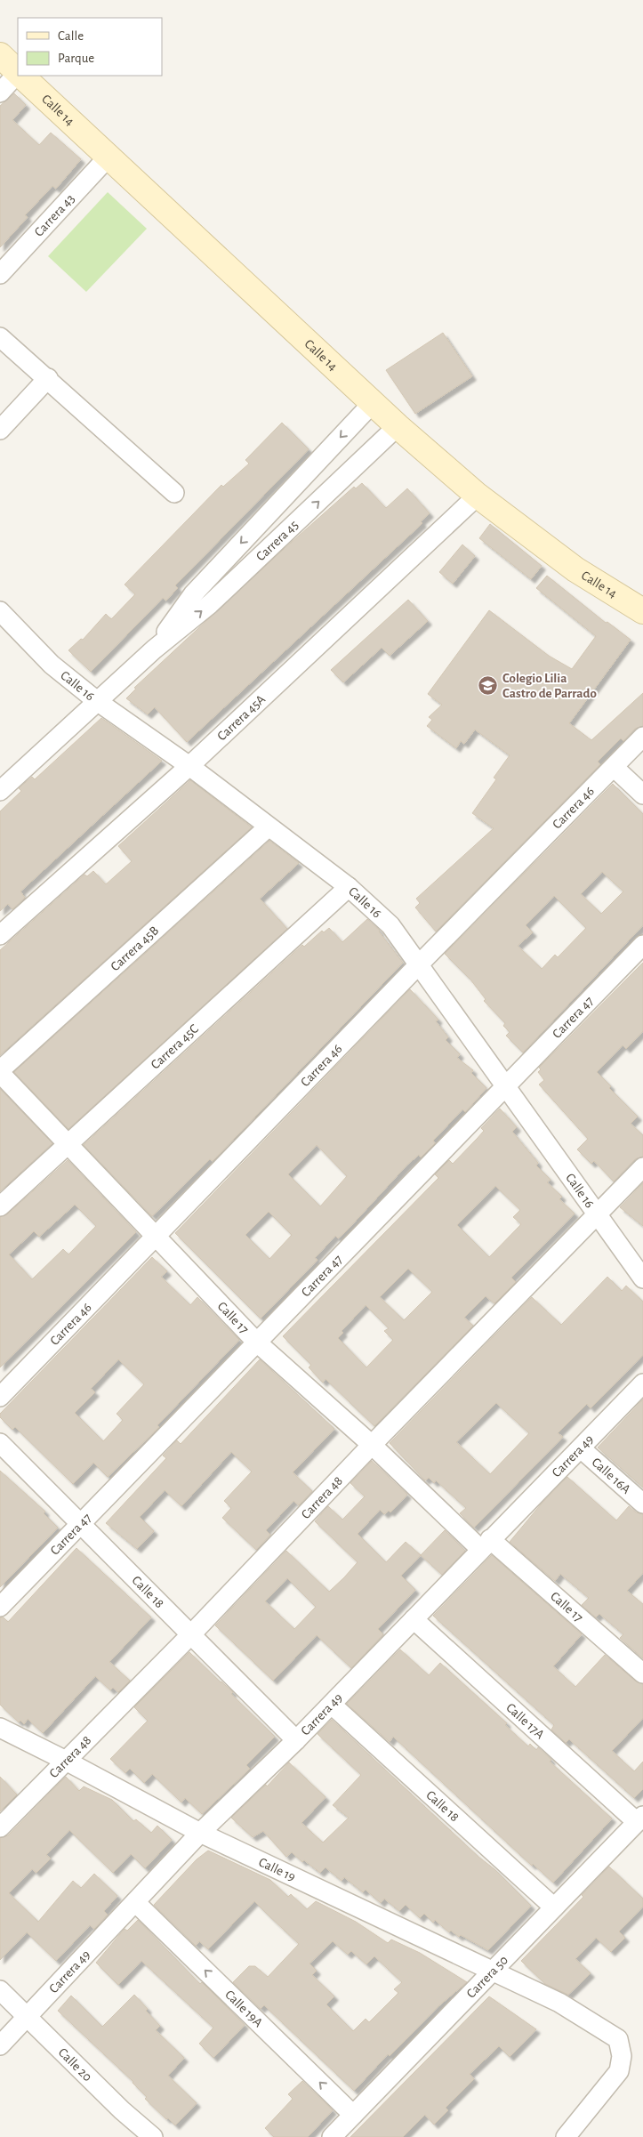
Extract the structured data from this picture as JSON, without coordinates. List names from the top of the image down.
{
  "streets": {
    "street": [
      "Calle 14",
      "Carrera 43",
      "Carrera 45",
      "Calle 16",
      "Carrera 45A",
      "Carrera 46",
      "Carrera 45B",
      "Carrera 47",
      "Carrera 45C",
      "Calle 17",
      "Carrera 49",
      "Calle 16A",
      "Carrera 48",
      "Calle 18",
      "Calle 17A",
      "Calle 19",
      "Carrera 50",
      "Calle 19A",
      "Calle 20"
    ]
  },
  "crossings": [
    ["Calle 14", "Carrera 43"],
    ["Calle 14", "Carrera 45"],
    ["Calle 14", "Carrera 45A"],
    ["Carrera 45", "Calle 16"],
    ["Calle 16", "Carrera 45A"],
    ["Calle 16", "Carrera 46"],
    ["Calle 16", "Carrera 45B"],
    ["Calle 16", "Carrera 47"],
    ["Calle 16", "Carrera 45C"],
    ["Calle 16", "Carrera 48"],
    ["Carrera 46", "Calle 17"],
    ["Carrera 45B", "Calle 17"],
    ["Carrera 47", "Calle 17"],
    ["Carrera 47", "Calle 18"],
    ["Carrera 45C", "Calle 17"],
    ["Calle 17", "Carrera 49"],
    ["Calle 17", "Carrera 48"],
    ["Carrera 49", "Calle 16A"],
    ["Carrera 49", "Calle 18"],
    ["Carrera 49", "Calle 17A"],
    ["Carrera 49", "Calle 19"],
    ["Carrera 49", "Calle 19A"],
    ["Carrera 49", "Calle 20"],
    ["Carrera 48", "Calle 18"],
    ["Carrera 48", "Calle 19"],
    ["Calle 18", "Carrera 50"],
    ["Calle 17A", "Carrera 50"],
    ["Calle 19", "Carrera 50"],
    ["Carrera 50", "Calle 19A"]
  ],
  "one_way": ["Calle 19A"],
  "places": {
    "school or university": ["Colegio Lilia Castro de Parrado"]
  },
  "legend": ["Calle", "Parque"]
}
